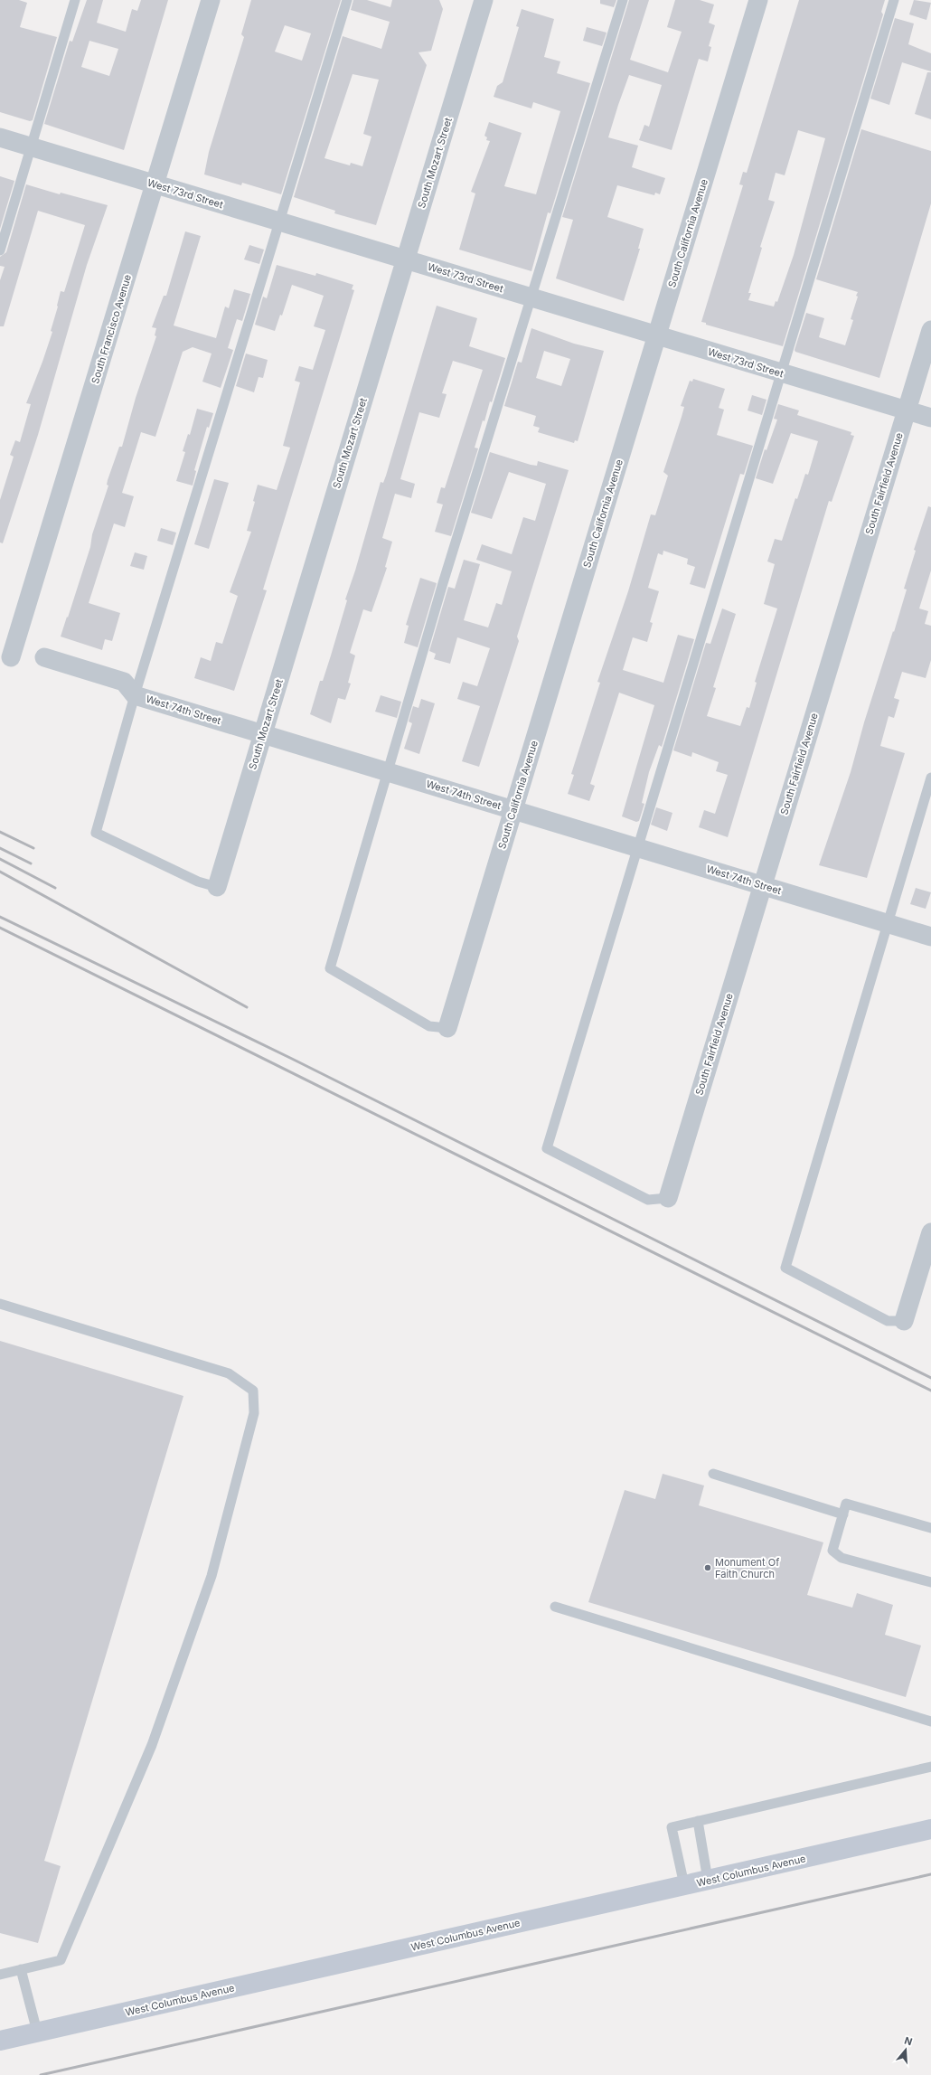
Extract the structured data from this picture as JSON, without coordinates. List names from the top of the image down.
{
  "streets": {
    "main road": ["West Columbus Avenue"],
    "street": [
      "South Mozart Street",
      "West 73rd Street",
      "South California Avenue",
      "South Francisco Avenue",
      "South Fairfield Avenue",
      "West 74th Street"
    ]
  },
  "crossings": [
    ["South Mozart Street", "West 73rd Street"],
    ["South Mozart Street", "West 74th Street"],
    ["West 73rd Street", "South California Avenue"],
    ["West 73rd Street", "South Francisco Avenue"],
    ["West 73rd Street", "South Fairfield Avenue"],
    ["South California Avenue", "West 74th Street"],
    ["South Fairfield Avenue", "West 74th Street"]
  ],
  "places": ["Monument Of Faith Church"],
  "north": "top"
}
